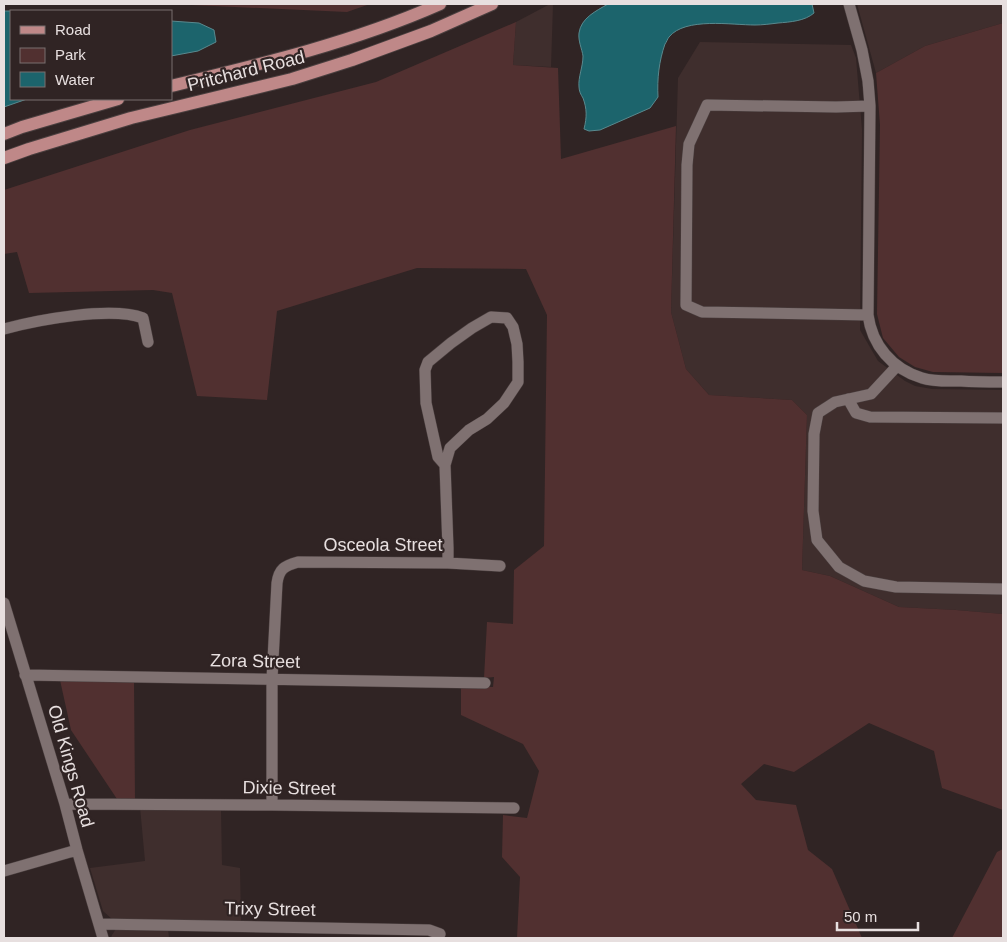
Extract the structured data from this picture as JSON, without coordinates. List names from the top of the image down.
{
  "streets": {
    "main road": ["Pritchard Road"],
    "street": [
      "Osceola Street",
      "Zora Street",
      "Old Kings Road",
      "Dixie Street",
      "Trixy Street"
    ]
  },
  "crossings": [
    ["Osceola Street", "Zora Street"],
    ["Zora Street", "Old Kings Road"],
    ["Old Kings Road", "Dixie Street"],
    ["Old Kings Road", "Trixy Street"]
  ],
  "legend": ["Road", "Park", "Water"],
  "scale_bar": "50 m"
}
